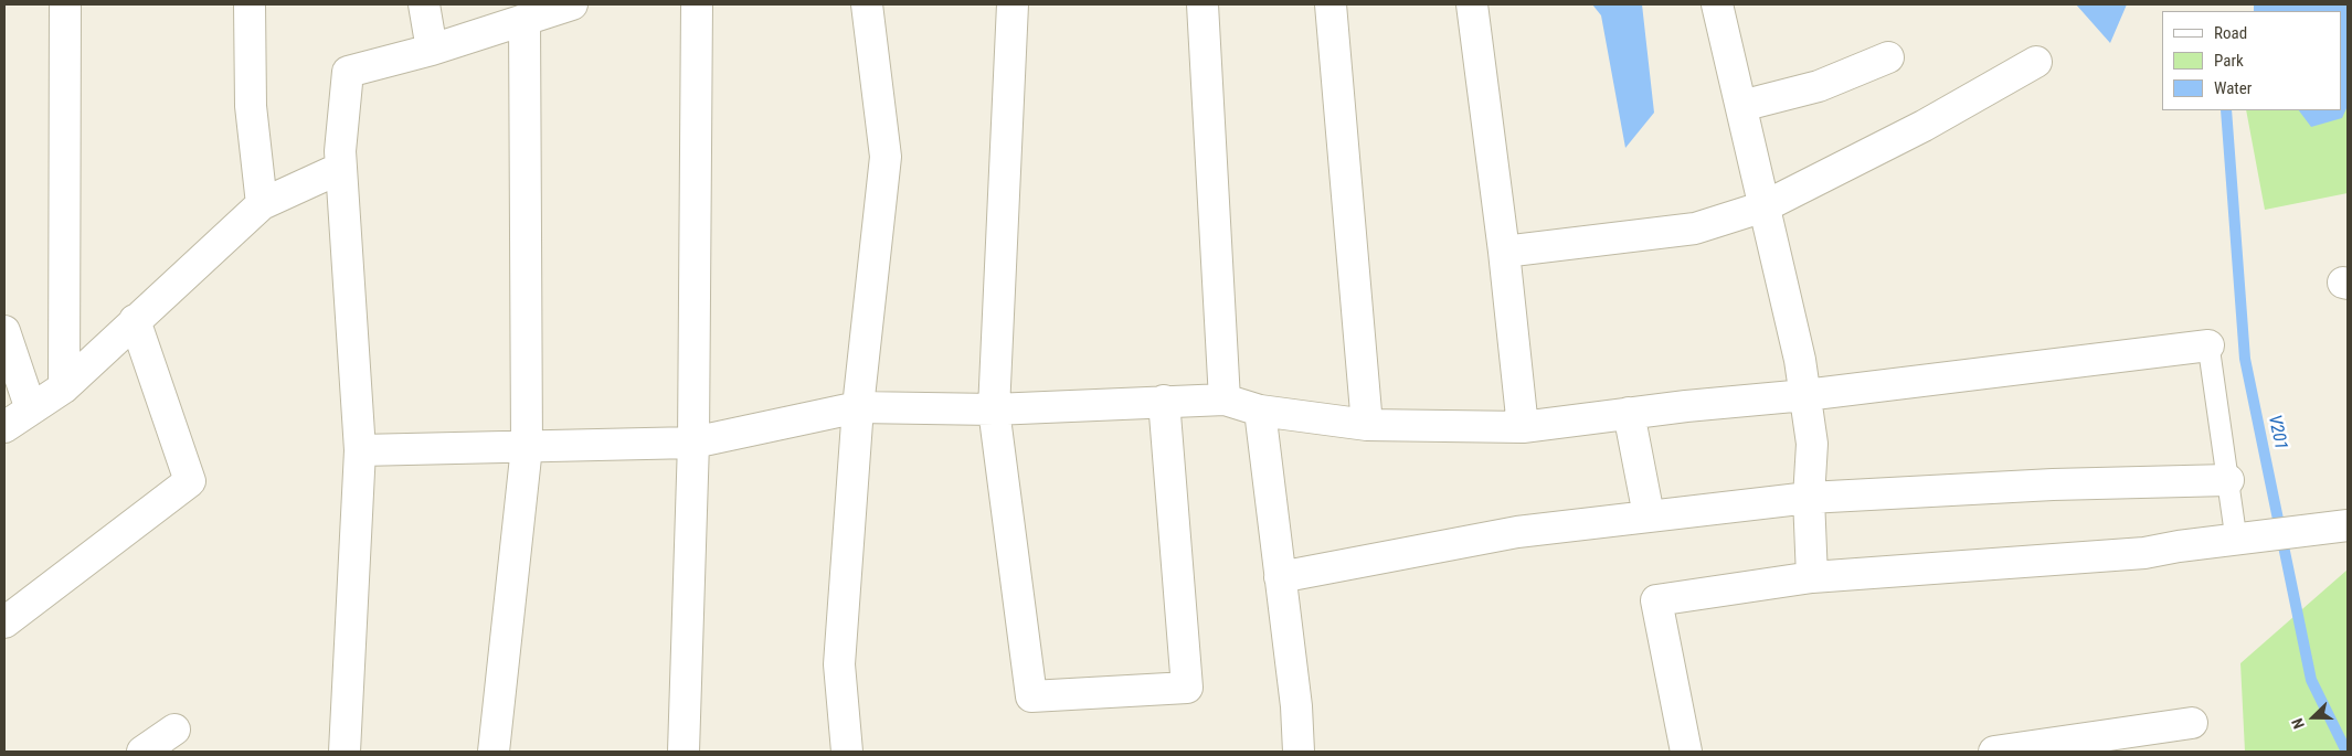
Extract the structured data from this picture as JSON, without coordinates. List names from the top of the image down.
{
  "water": ["V201"],
  "legend": ["Road", "Park", "Water"],
  "north": "left"
}
